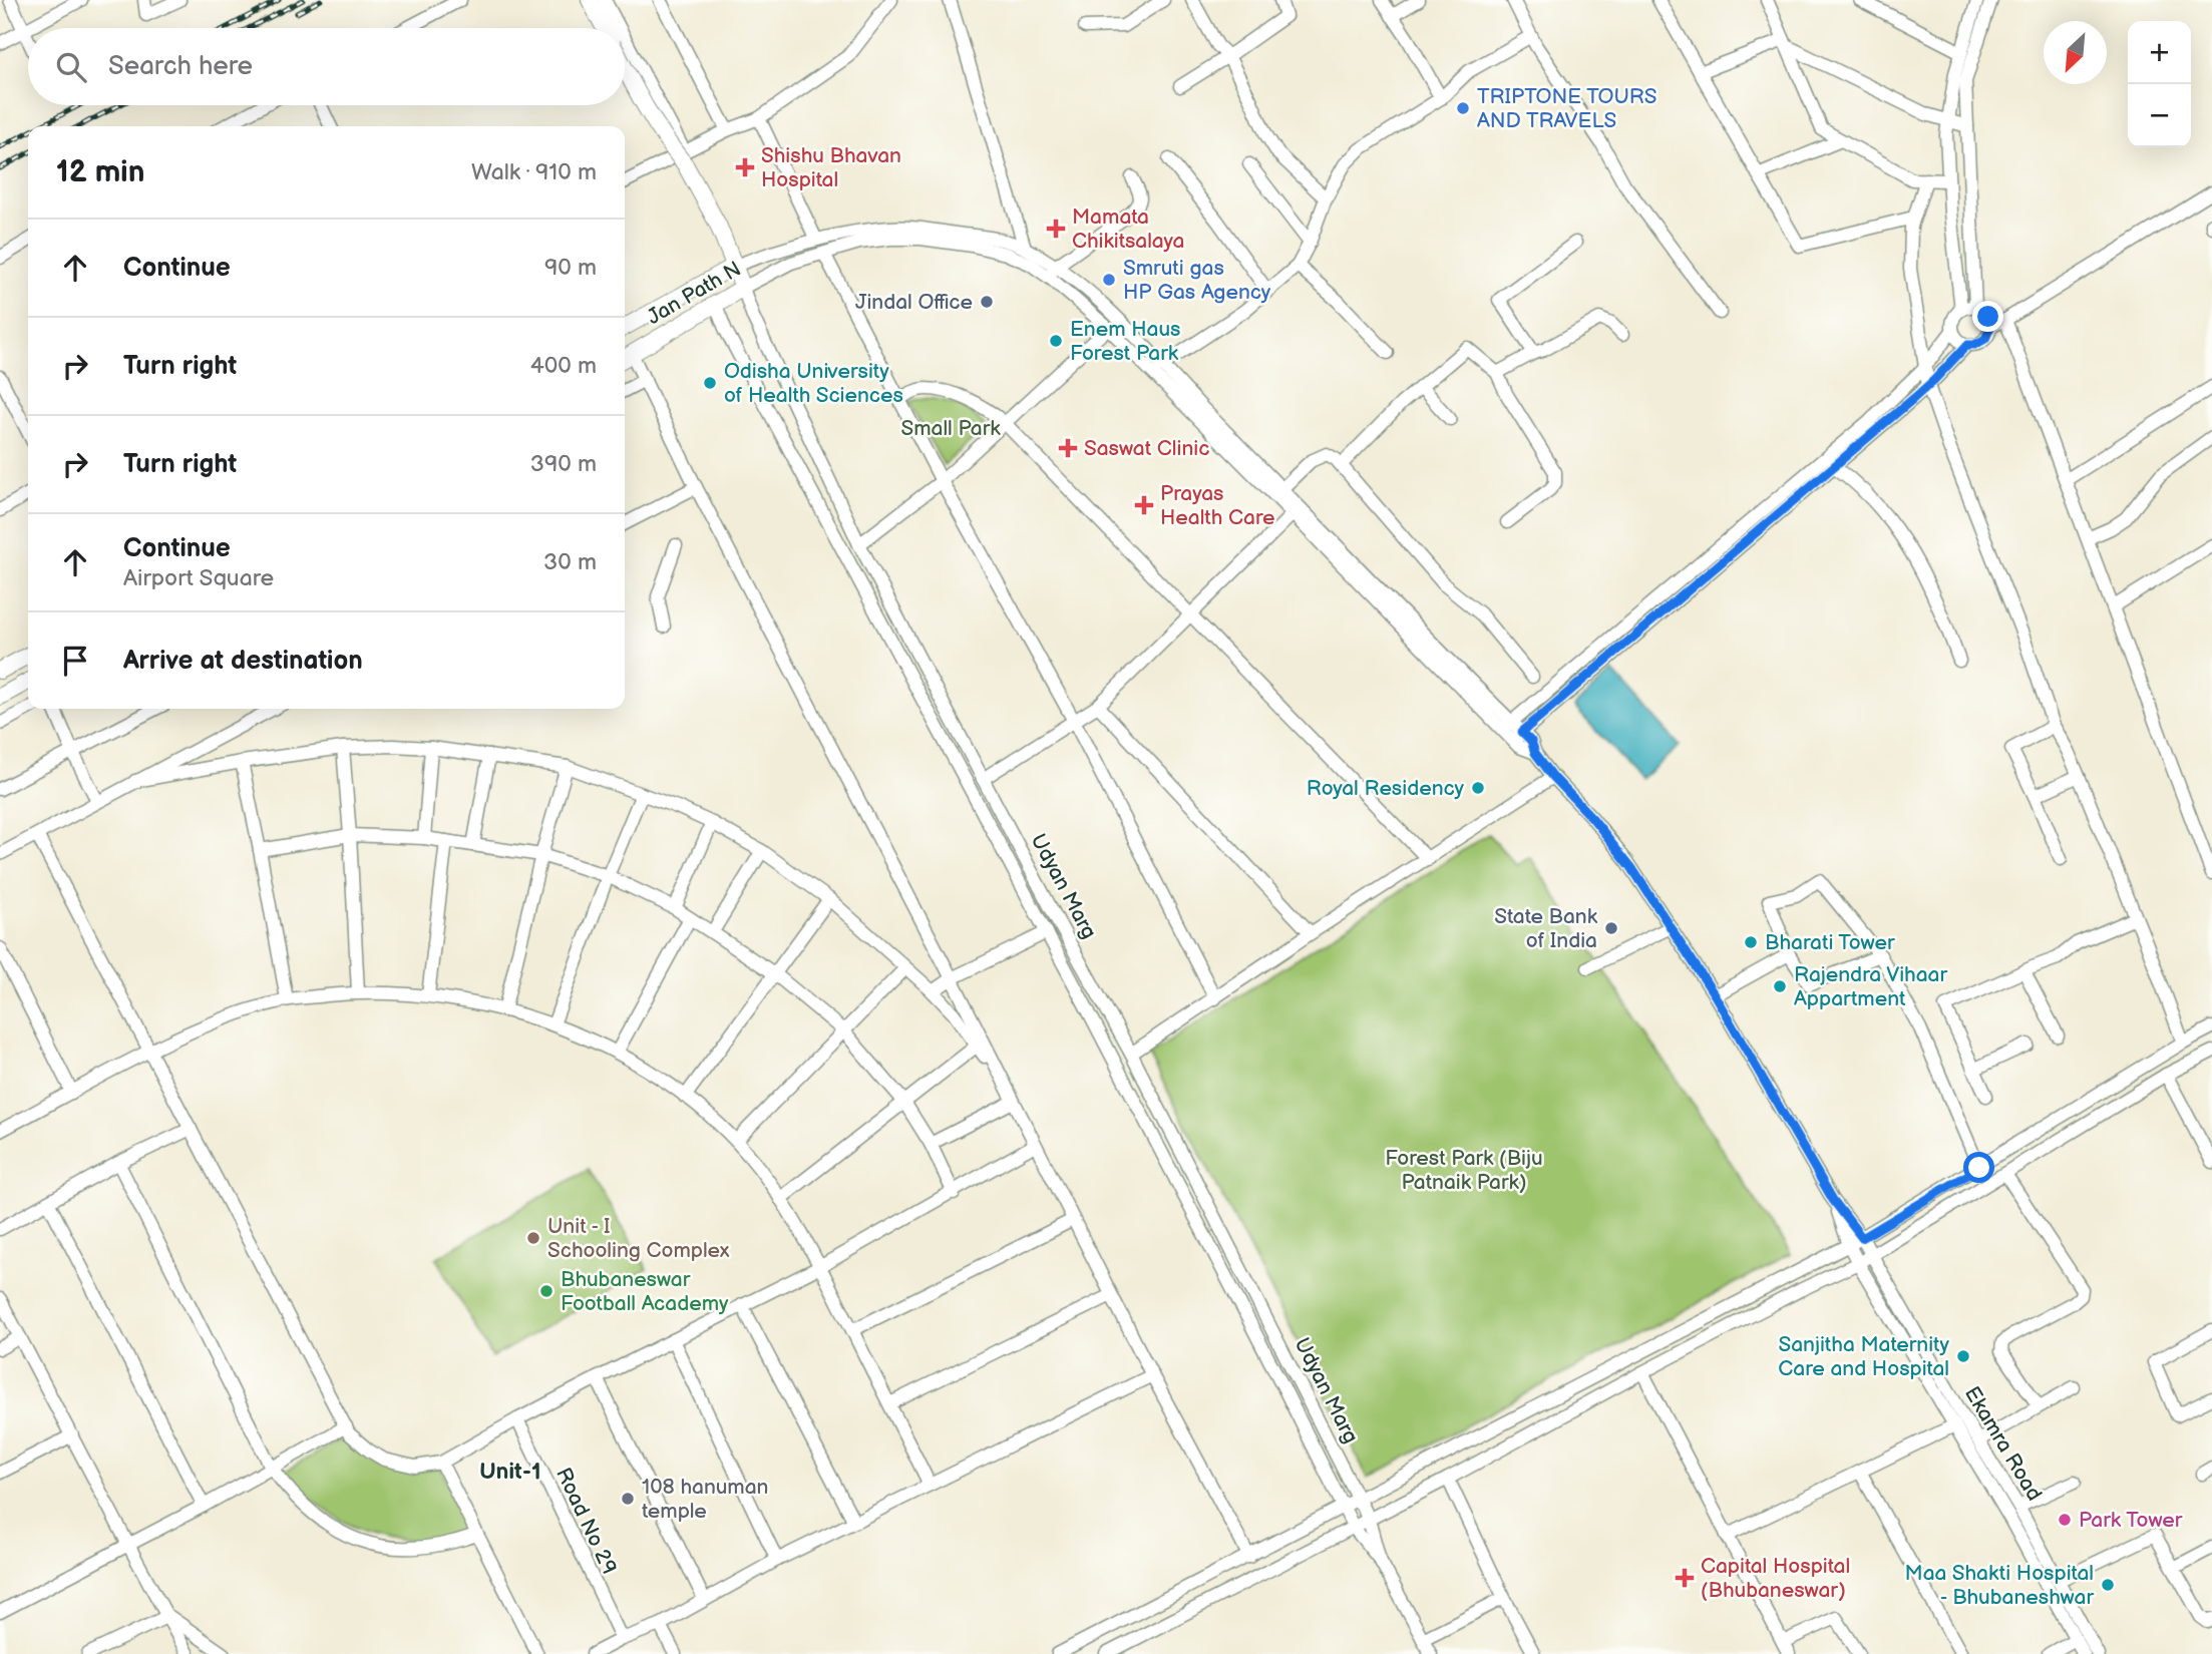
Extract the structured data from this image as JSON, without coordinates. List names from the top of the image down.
{
  "streets": {
    "main road": ["Jan Path N", "Udyan Marg"],
    "street": ["Ekamra Road", "Road No 29"]
  },
  "crossings": [
    ["Jan Path N", "Udyan Marg"]
  ],
  "districts": ["Unit-1"],
  "parks": ["Small Park", "Forest Park (Biju Patnaik Park)"],
  "places": {
    "other": [
      "TRIPTONE TOURS AND TRAVELS",
      "Smruti gas HP Gas Agency",
      "Jindal Office",
      "Enem Haus Forest Park",
      "Odisha University of Health Sciences",
      "Royal Residency",
      "State Bank of India",
      "Bharati Tower",
      "Rajendra Vihaar Appartment",
      "Unit - I Schooling Complex",
      "Bhubaneswar Football Academy",
      "Sanjitha Maternity Care and Hospital",
      "108 hanuman temple",
      "Park Tower",
      "Maa Shakti Hospital - Bhubaneshwar"
    ],
    "health": [
      "Shishu Bhavan Hospital",
      "Mamata Chikitsalaya",
      "Saswat Clinic",
      "Prayas Health Care",
      "Capital Hospital (Bhubaneswar)"
    ]
  },
  "north": "bottom left",
  "page": {
    "map_buttons": ["+", "−"],
    "search": "Search here",
    "heading": ["12 min", "Walk · 910 m"],
    "list": [
      ["Continue", "90 m"],
      ["Turn right", "400 m"],
      ["Turn right", "390 m"],
      ["Continue", "Airport Square", "30 m"],
      "Arrive at destination"
    ]
  }
}
